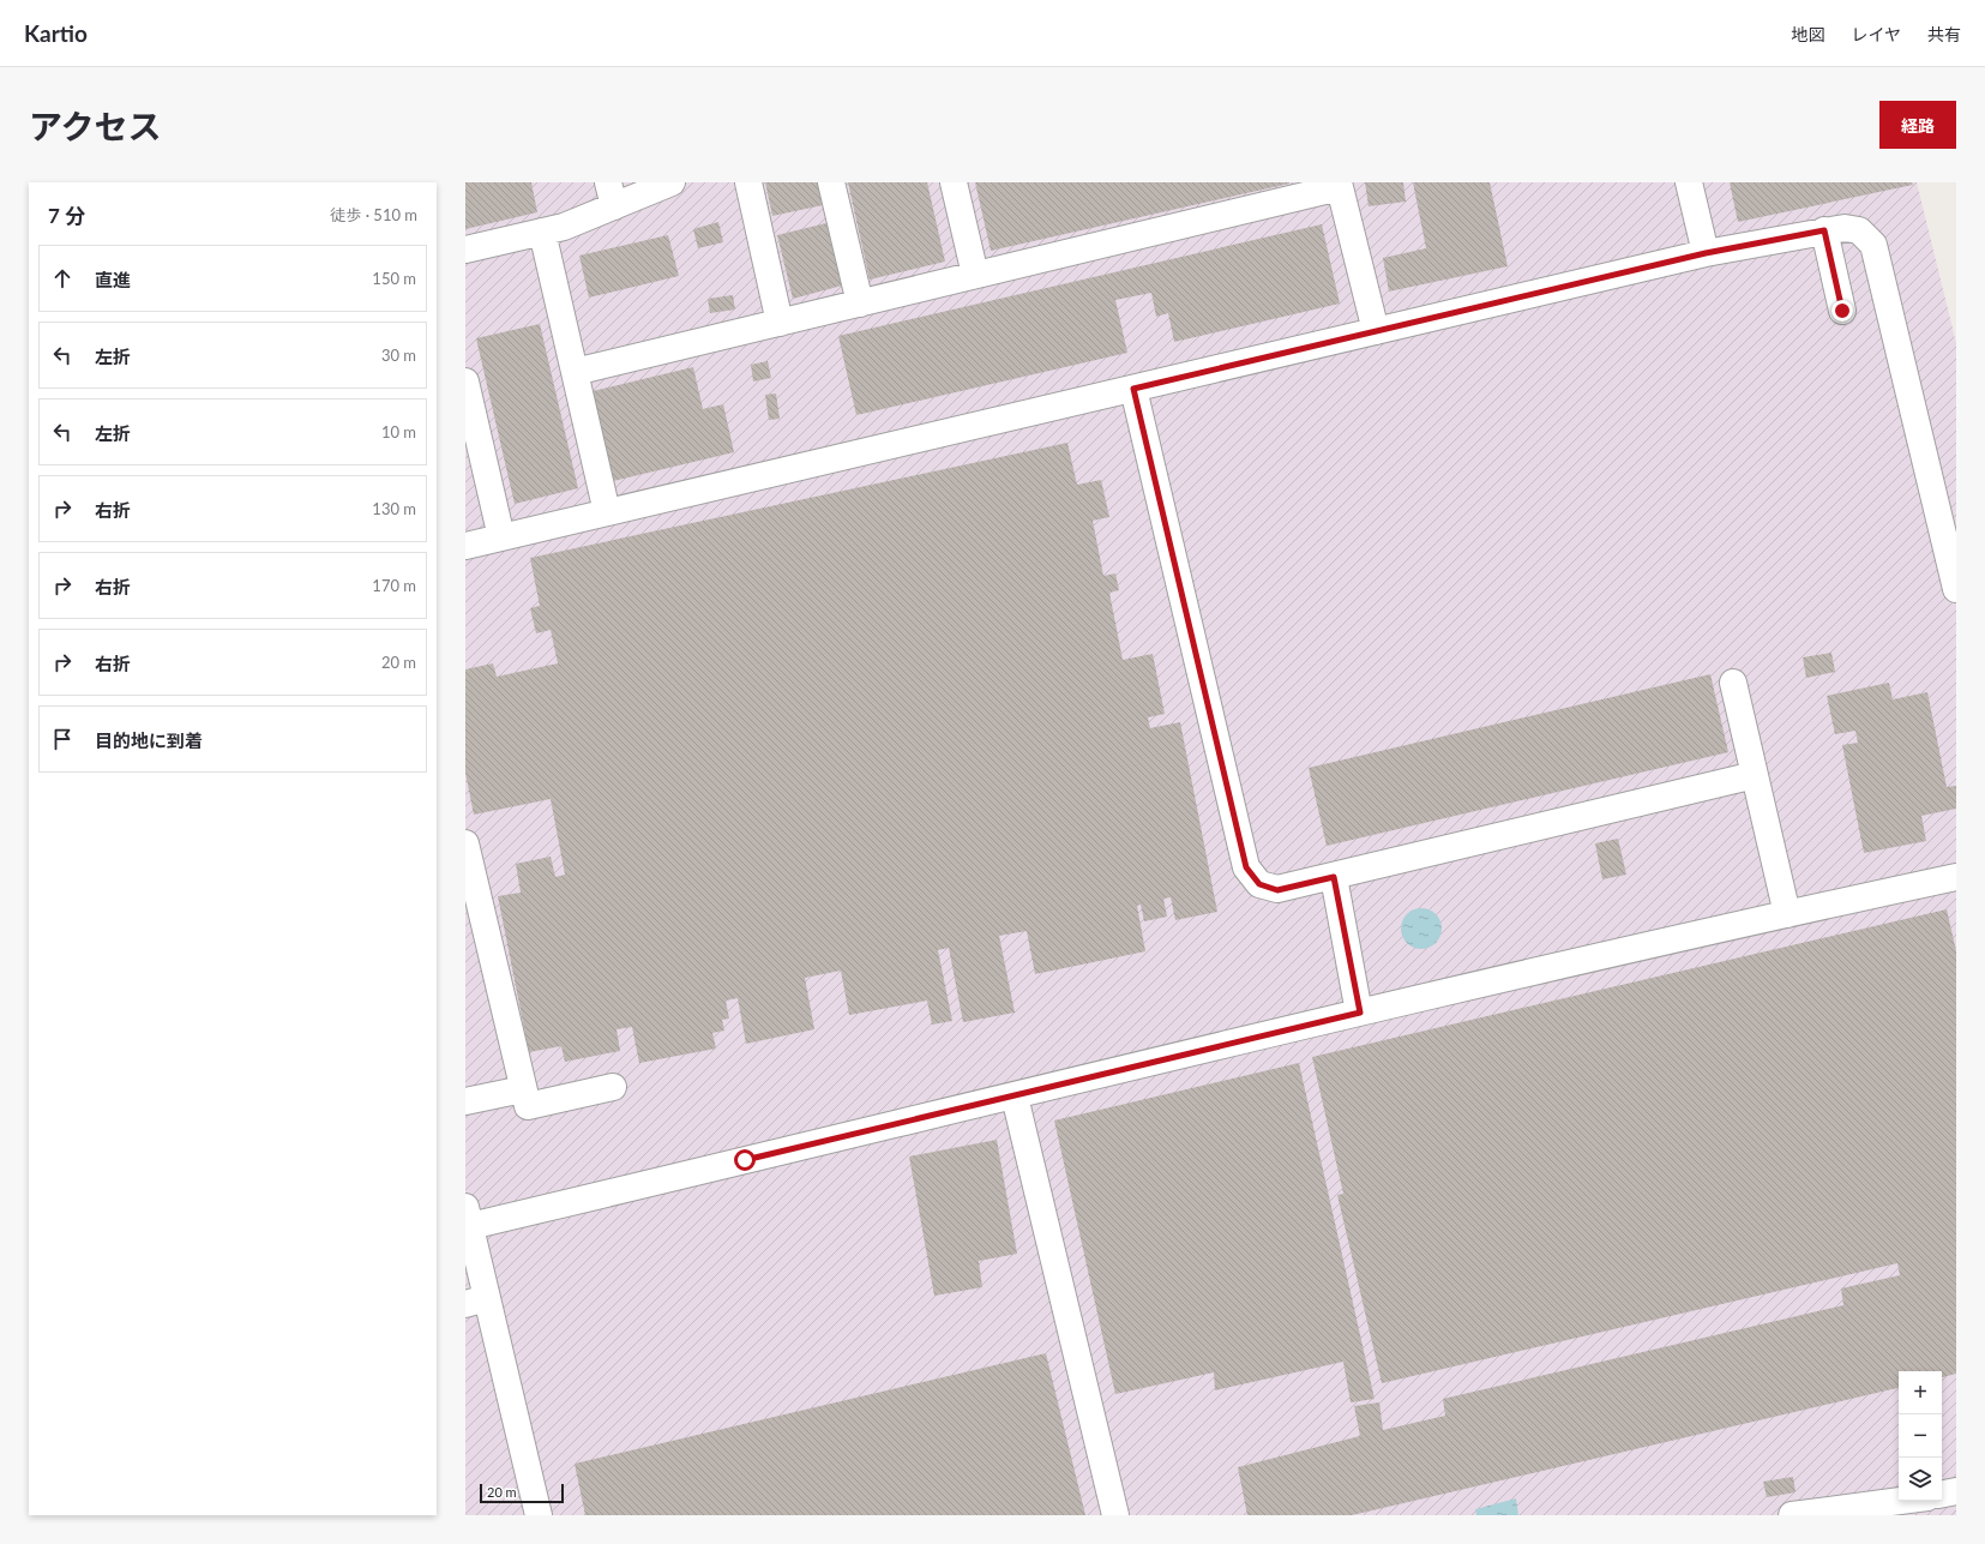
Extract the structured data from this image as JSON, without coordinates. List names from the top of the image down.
{
  "scale_bar": "20 m",
  "page": {
    "header": "Kartio",
    "nav": ["地図", "レイヤ", "共有"],
    "title": "アクセス",
    "buttons": "経路",
    "heading": ["7 分", "徒歩 · 510 m"],
    "list": [
      ["直進", "150 m"],
      ["左折", "30 m"],
      ["左折", "10 m"],
      ["右折", "130 m"],
      ["右折", "170 m"],
      ["右折", "20 m"],
      "目的地に到着"
    ],
    "map_buttons": ["+", "−"],
    "scale": "20 m"
  }
}
